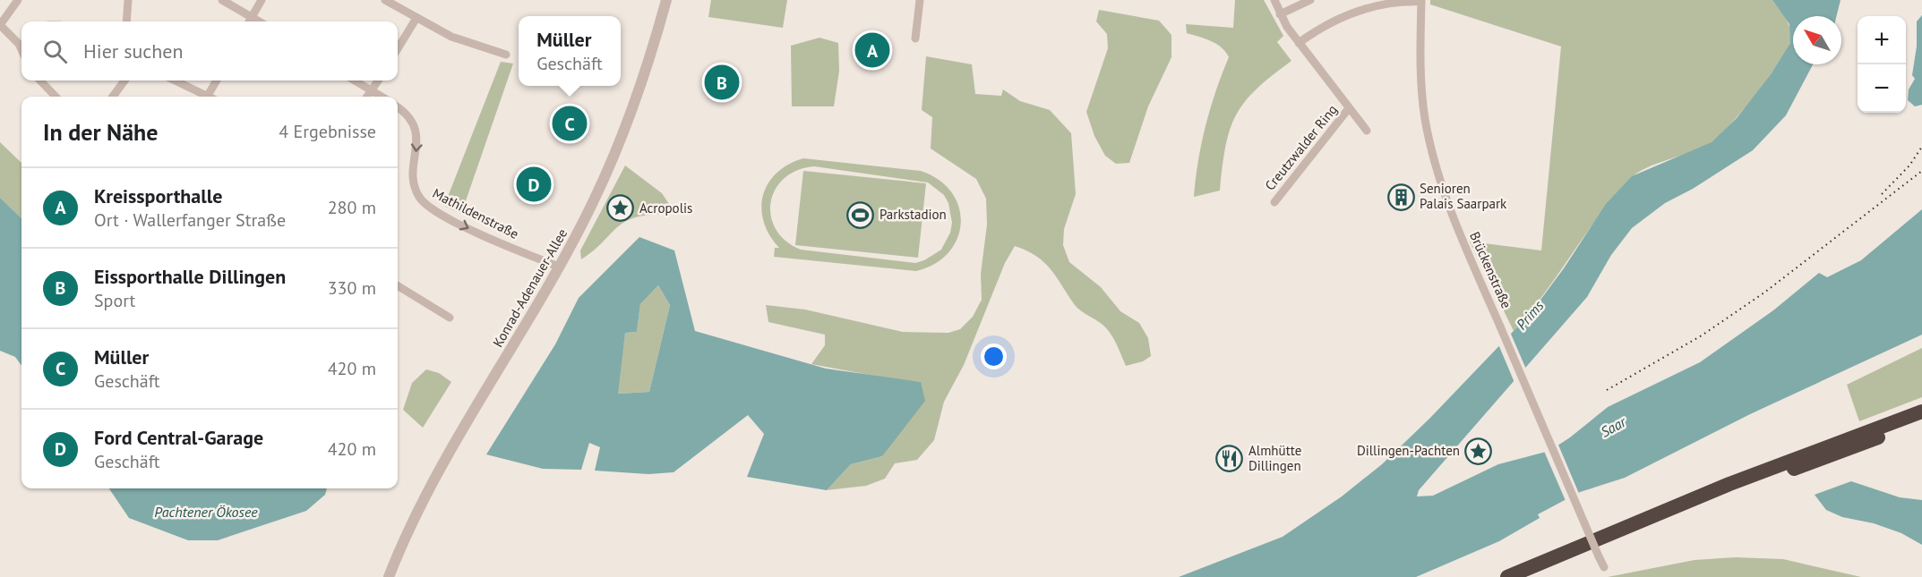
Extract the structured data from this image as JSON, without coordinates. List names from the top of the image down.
{
  "streets": {
    "street": [
      "Creutzwalder Ring",
      "Mathildenstraße",
      "Brückenstraße",
      "Konrad-Adenauer-Allee"
    ]
  },
  "crossings": [
    ["Mathildenstraße", "Konrad-Adenauer-Allee"]
  ],
  "one_way": ["Mathildenstraße"],
  "water": ["Prims", "Saar", "Pachtener Ökosee"],
  "places": {
    "building": ["Senioren Palais Saarpark"],
    "place": ["Acropolis", "Dillingen-Pachten"],
    "sports": ["Parkstadion"],
    "restaurant": ["Almhütte Dillingen"]
  },
  "north": "top left",
  "page": {
    "map_buttons": ["+", "−"],
    "popup": ["Müller", "Geschäft"],
    "search": "Hier suchen",
    "pins": [
      "A",
      "B",
      "C",
      "D"
    ],
    "heading": ["In der Nähe", "4 Ergebnisse"],
    "list": [
      {
        "mark": "A",
        "name": "Kreissporthalle",
        "note": "Ort · Wallerfanger Straße",
        "value": "280 m"
      },
      {
        "mark": "B",
        "name": "Eissporthalle Dillingen",
        "note": "Sport",
        "value": "330 m"
      },
      {
        "mark": "C",
        "name": "Müller",
        "note": "Geschäft",
        "value": "420 m"
      },
      {
        "mark": "D",
        "name": "Ford Central-Garage",
        "note": "Geschäft",
        "value": "420 m"
      }
    ]
  }
}
